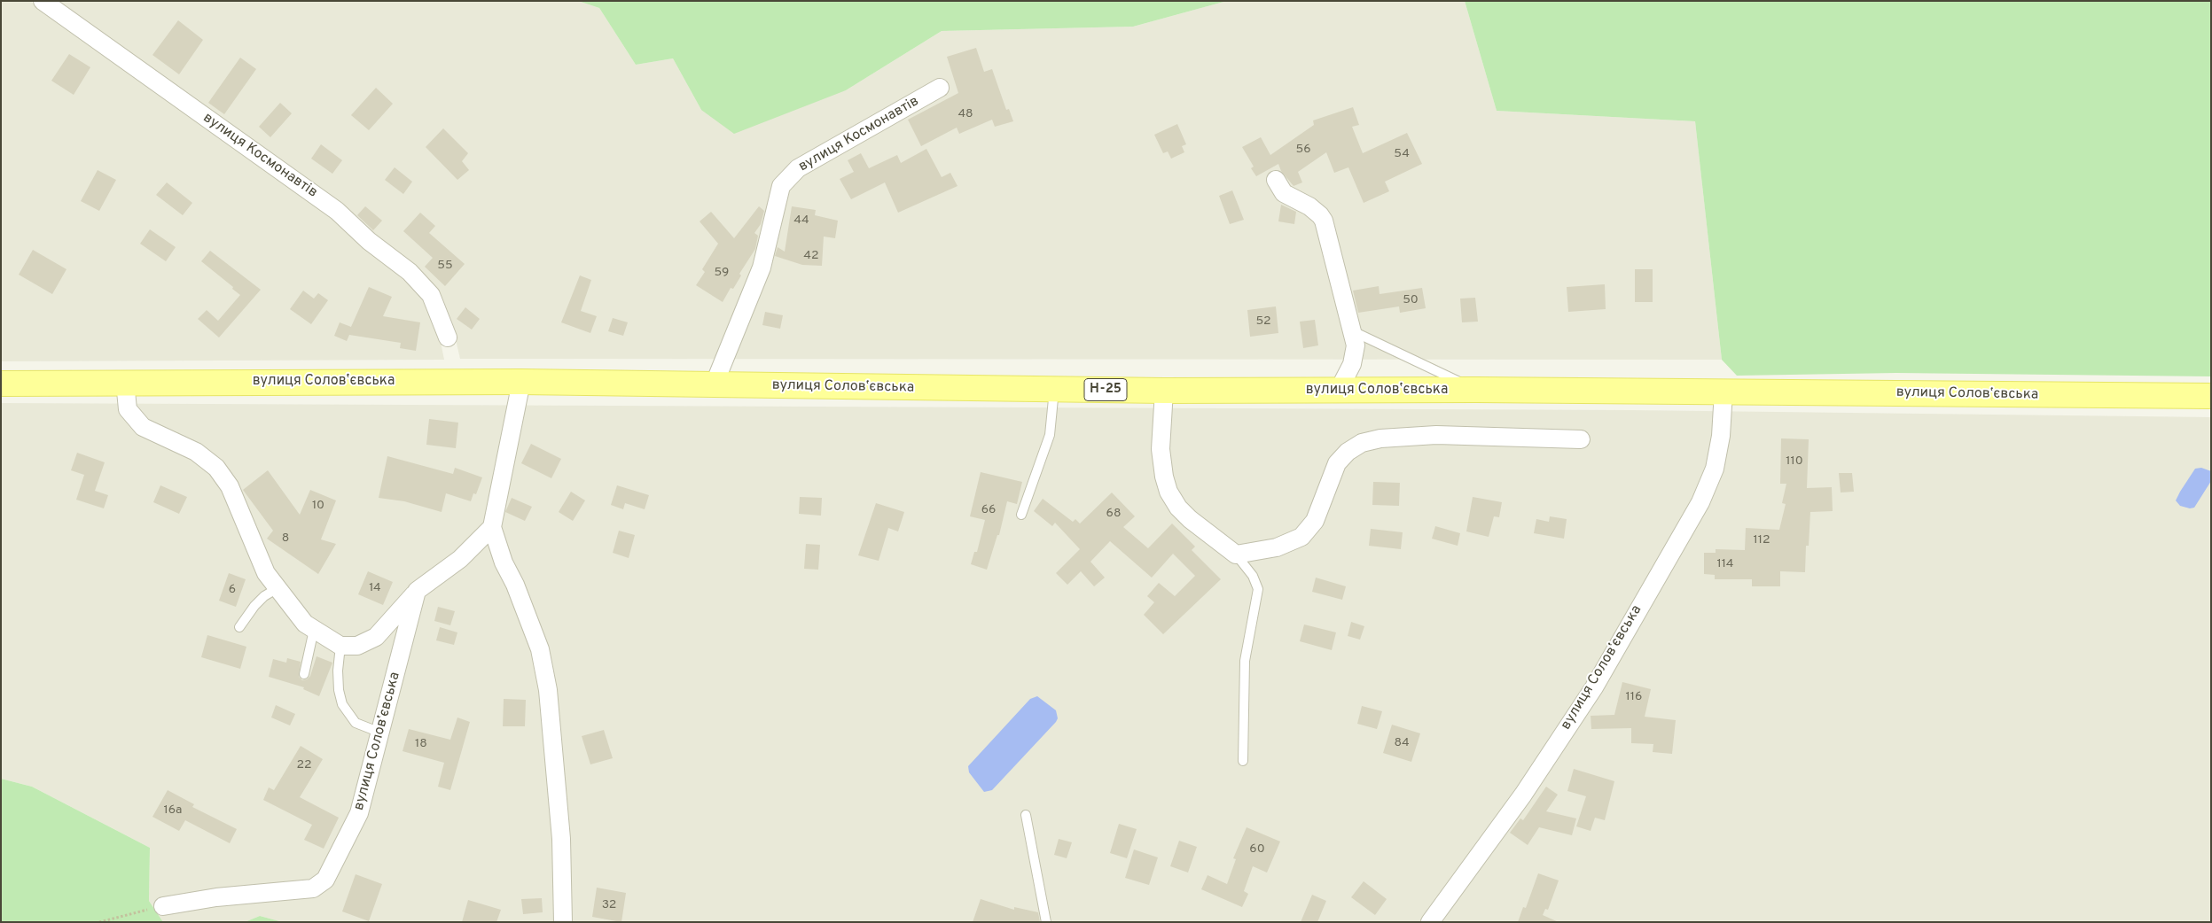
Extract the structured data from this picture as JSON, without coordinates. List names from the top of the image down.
{
  "streets": {
    "main road": ["вулиця Соловʼєвська", "Н-25"],
    "street": ["вулиця Космонавтів"]
  },
  "crossings": [
    ["вулиця Космонавтів", "вулиця Соловʼєвська"]
  ],
  "house_numbers": [
    "48",
    "56",
    "54",
    "44",
    "42",
    "55",
    "59",
    "50",
    "52",
    "110",
    "10",
    "66",
    "68",
    "8",
    "112",
    "114",
    "14",
    "6",
    "116",
    "84",
    "18",
    "22",
    "16а",
    "60",
    "32"
  ]
}
